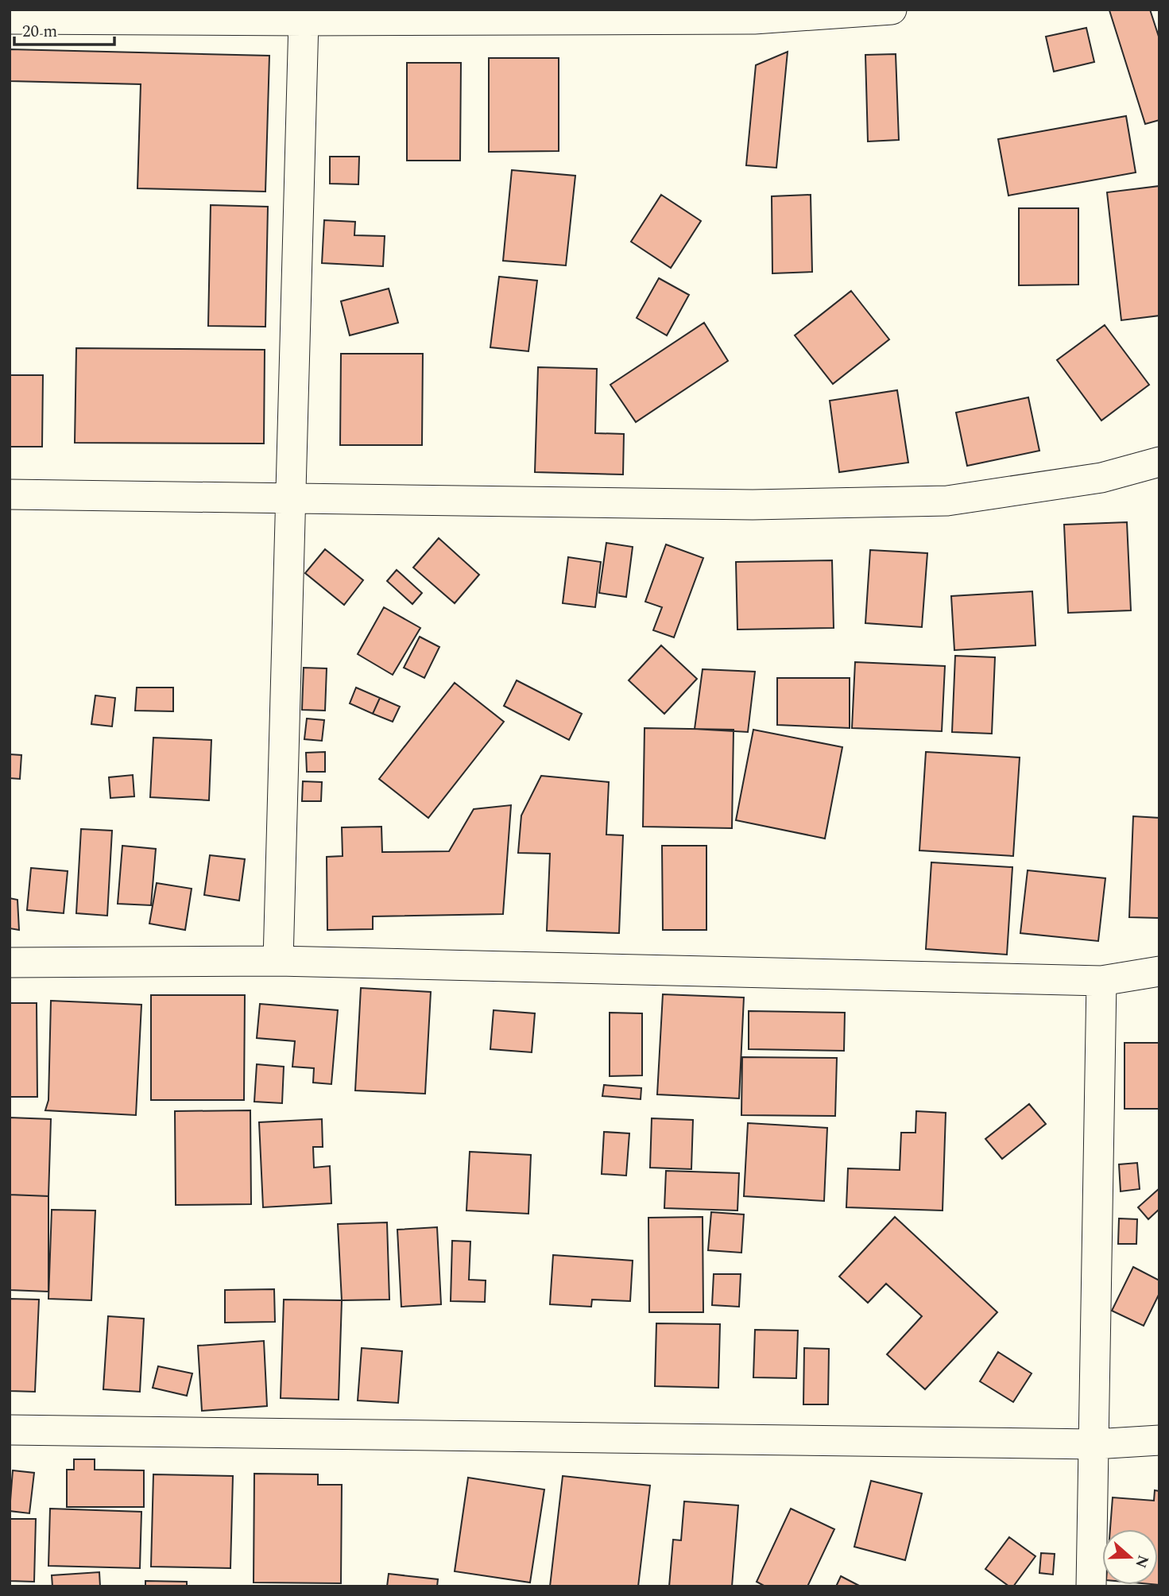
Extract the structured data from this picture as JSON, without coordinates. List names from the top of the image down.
{
  "scale_bar": "20 m",
  "north": "right"
}
